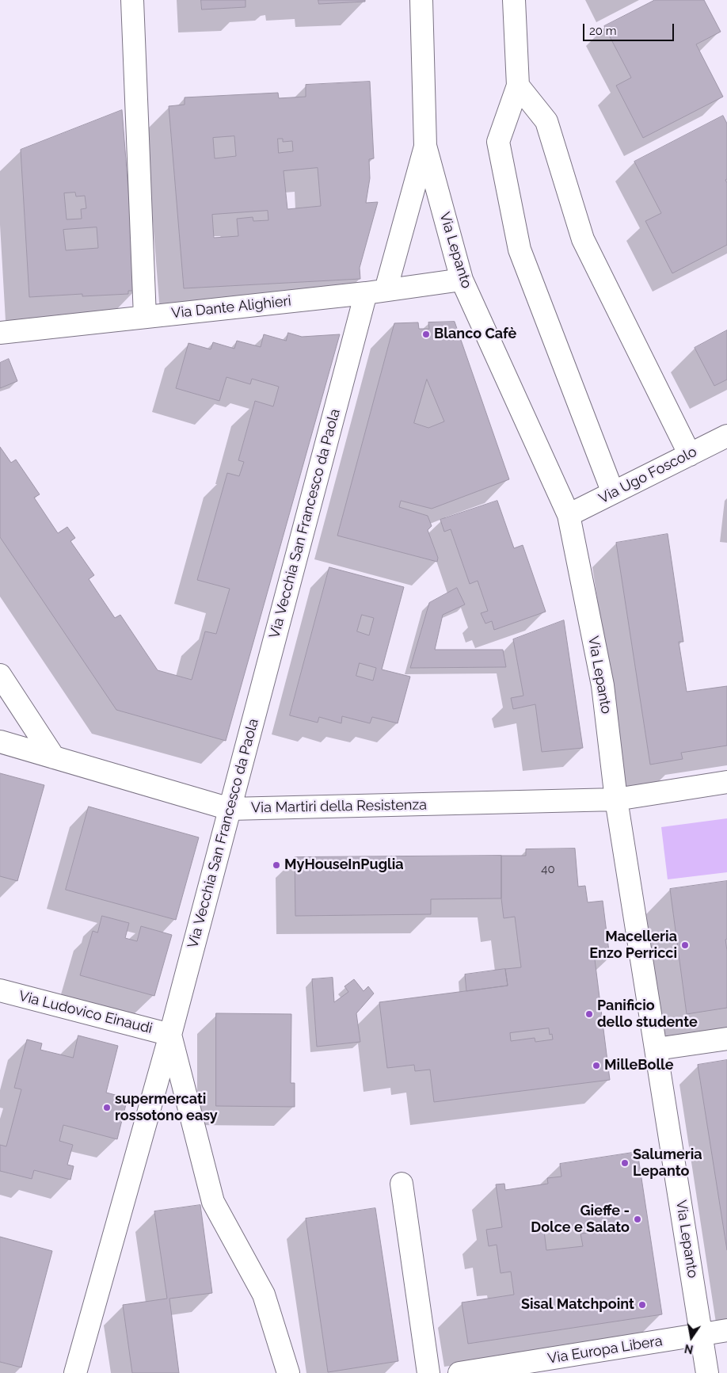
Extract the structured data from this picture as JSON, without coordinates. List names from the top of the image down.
{
  "streets": {
    "street": [
      "Via Lepanto",
      "Via Dante Alighieri",
      "Via Ugo Foscolo",
      "Via Vecchia San Francesco da Paola",
      "Via Martiri della Resistenza",
      "Via Ludovico Einaudi",
      "Via Europa Libera"
    ]
  },
  "crossings": [
    ["Via Lepanto", "Via Dante Alighieri"],
    ["Via Lepanto", "Via Ugo Foscolo"],
    ["Via Lepanto", "Via Vecchia San Francesco da Paola"],
    ["Via Lepanto", "Via Martiri della Resistenza"],
    ["Via Lepanto", "Via Europa Libera"],
    ["Via Dante Alighieri", "Via Vecchia San Francesco da Paola"],
    ["Via Vecchia San Francesco da Paola", "Via Martiri della Resistenza"],
    ["Via Vecchia San Francesco da Paola", "Via Ludovico Einaudi"]
  ],
  "places": [
    "Blanco Cafè",
    "MyHouseInPuglia",
    "Macelleria Enzo Perricci",
    "Panificio dello studente",
    "MilleBolle",
    "supermercati rossotono easy",
    "Salumeria Lepanto",
    "Gieffe - Dolce e Salato",
    "Sisal Matchpoint"
  ],
  "house_numbers": ["40"],
  "scale_bar": "20 m",
  "north": "bottom"
}
